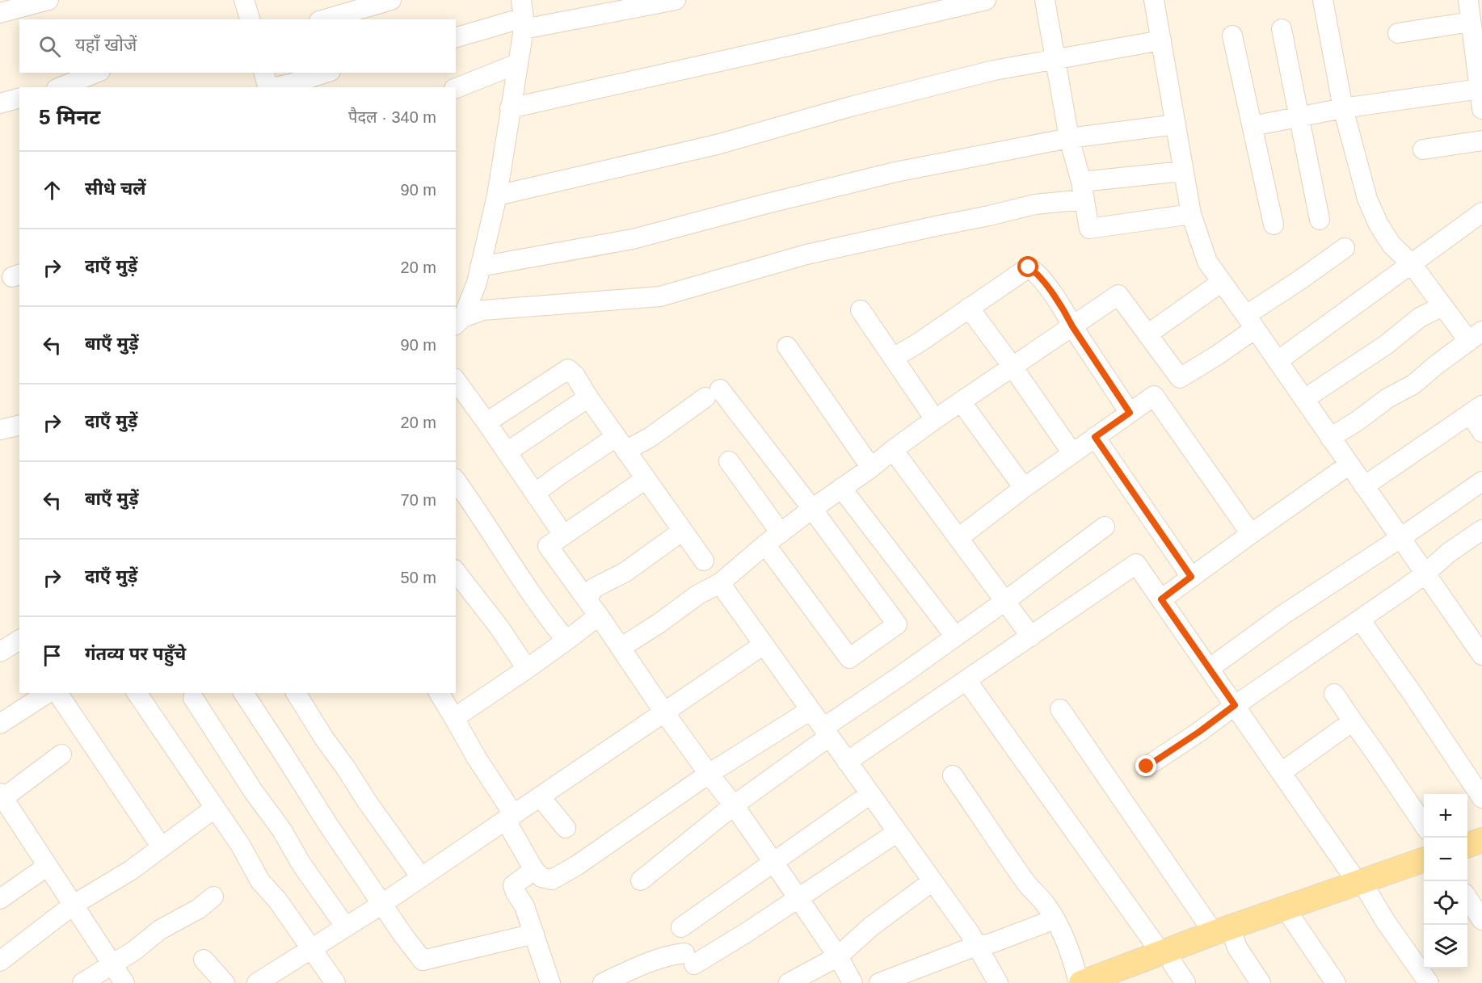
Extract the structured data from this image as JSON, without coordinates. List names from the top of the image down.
{
  "page": {
    "search": "यहाँ खोजें",
    "heading": ["5 मिनट", "पैदल · 340 m"],
    "list": [
      ["सीधे चलें", "90 m"],
      ["दाएँ मुड़ें", "20 m"],
      ["बाएँ मुड़ें", "90 m"],
      ["दाएँ मुड़ें", "20 m"],
      ["बाएँ मुड़ें", "70 m"],
      ["दाएँ मुड़ें", "50 m"],
      "गंतव्य पर पहुँचे"
    ],
    "map_buttons": ["+", "−"]
  }
}
